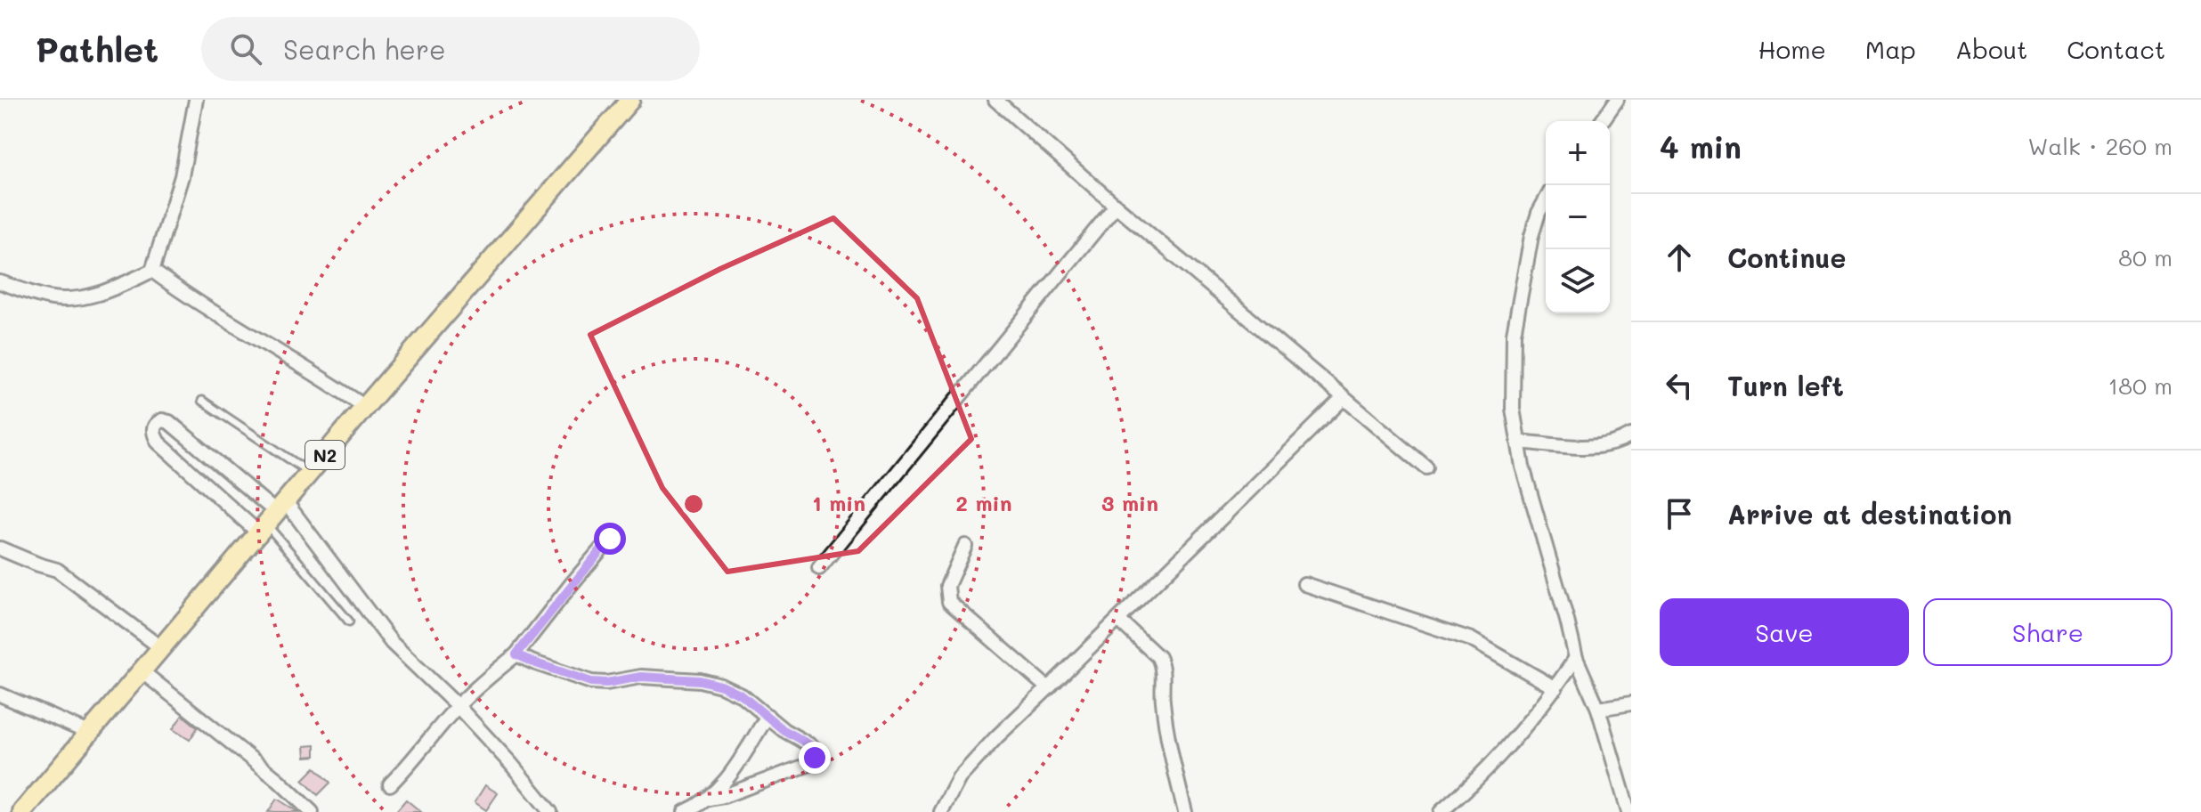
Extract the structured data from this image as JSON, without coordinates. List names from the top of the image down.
{
  "streets": {
    "main road": ["N2"]
  },
  "page": {
    "header": "Pathlet",
    "search": "Search here",
    "nav": [
      "Home",
      "Map",
      "About",
      "Contact"
    ],
    "heading": ["4 min", "Walk · 260 m"],
    "map_buttons": ["+", "−"],
    "list": [
      ["Continue", "80 m"],
      ["Turn left", "180 m"],
      "Arrive at destination"
    ],
    "buttons": ["Save", "Share"]
  },
  "rings": ["1 min", "2 min", "3 min"]
}
